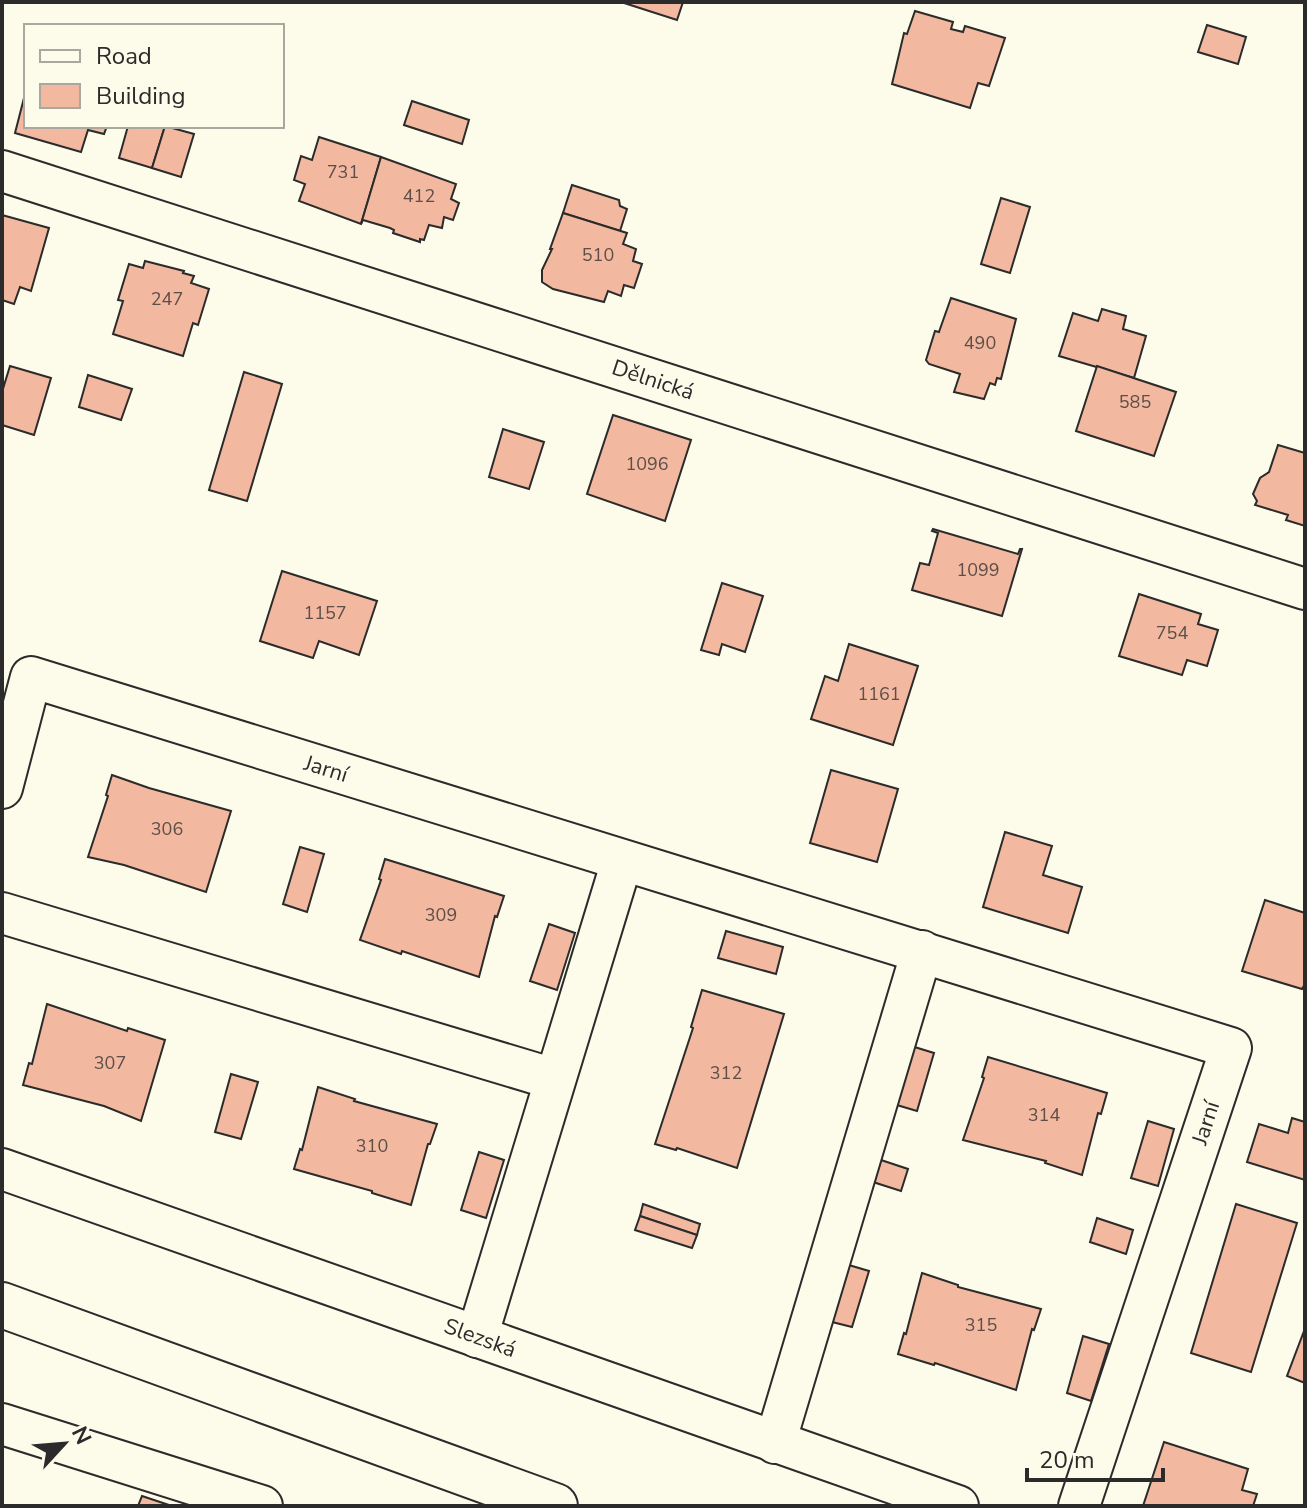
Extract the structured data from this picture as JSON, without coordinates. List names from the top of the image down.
{
  "streets": {
    "street": ["Dělnická", "Jarní", "Slezská"]
  },
  "house_numbers": [
    "731",
    "412",
    "510",
    "247",
    "490",
    "585",
    "1096",
    "1099",
    "1157",
    "754",
    "1161",
    "306",
    "309",
    "307",
    "312",
    "314",
    "310",
    "315"
  ],
  "legend": ["Road", "Building"],
  "scale_bar": "20 m",
  "north": "top right"
}
